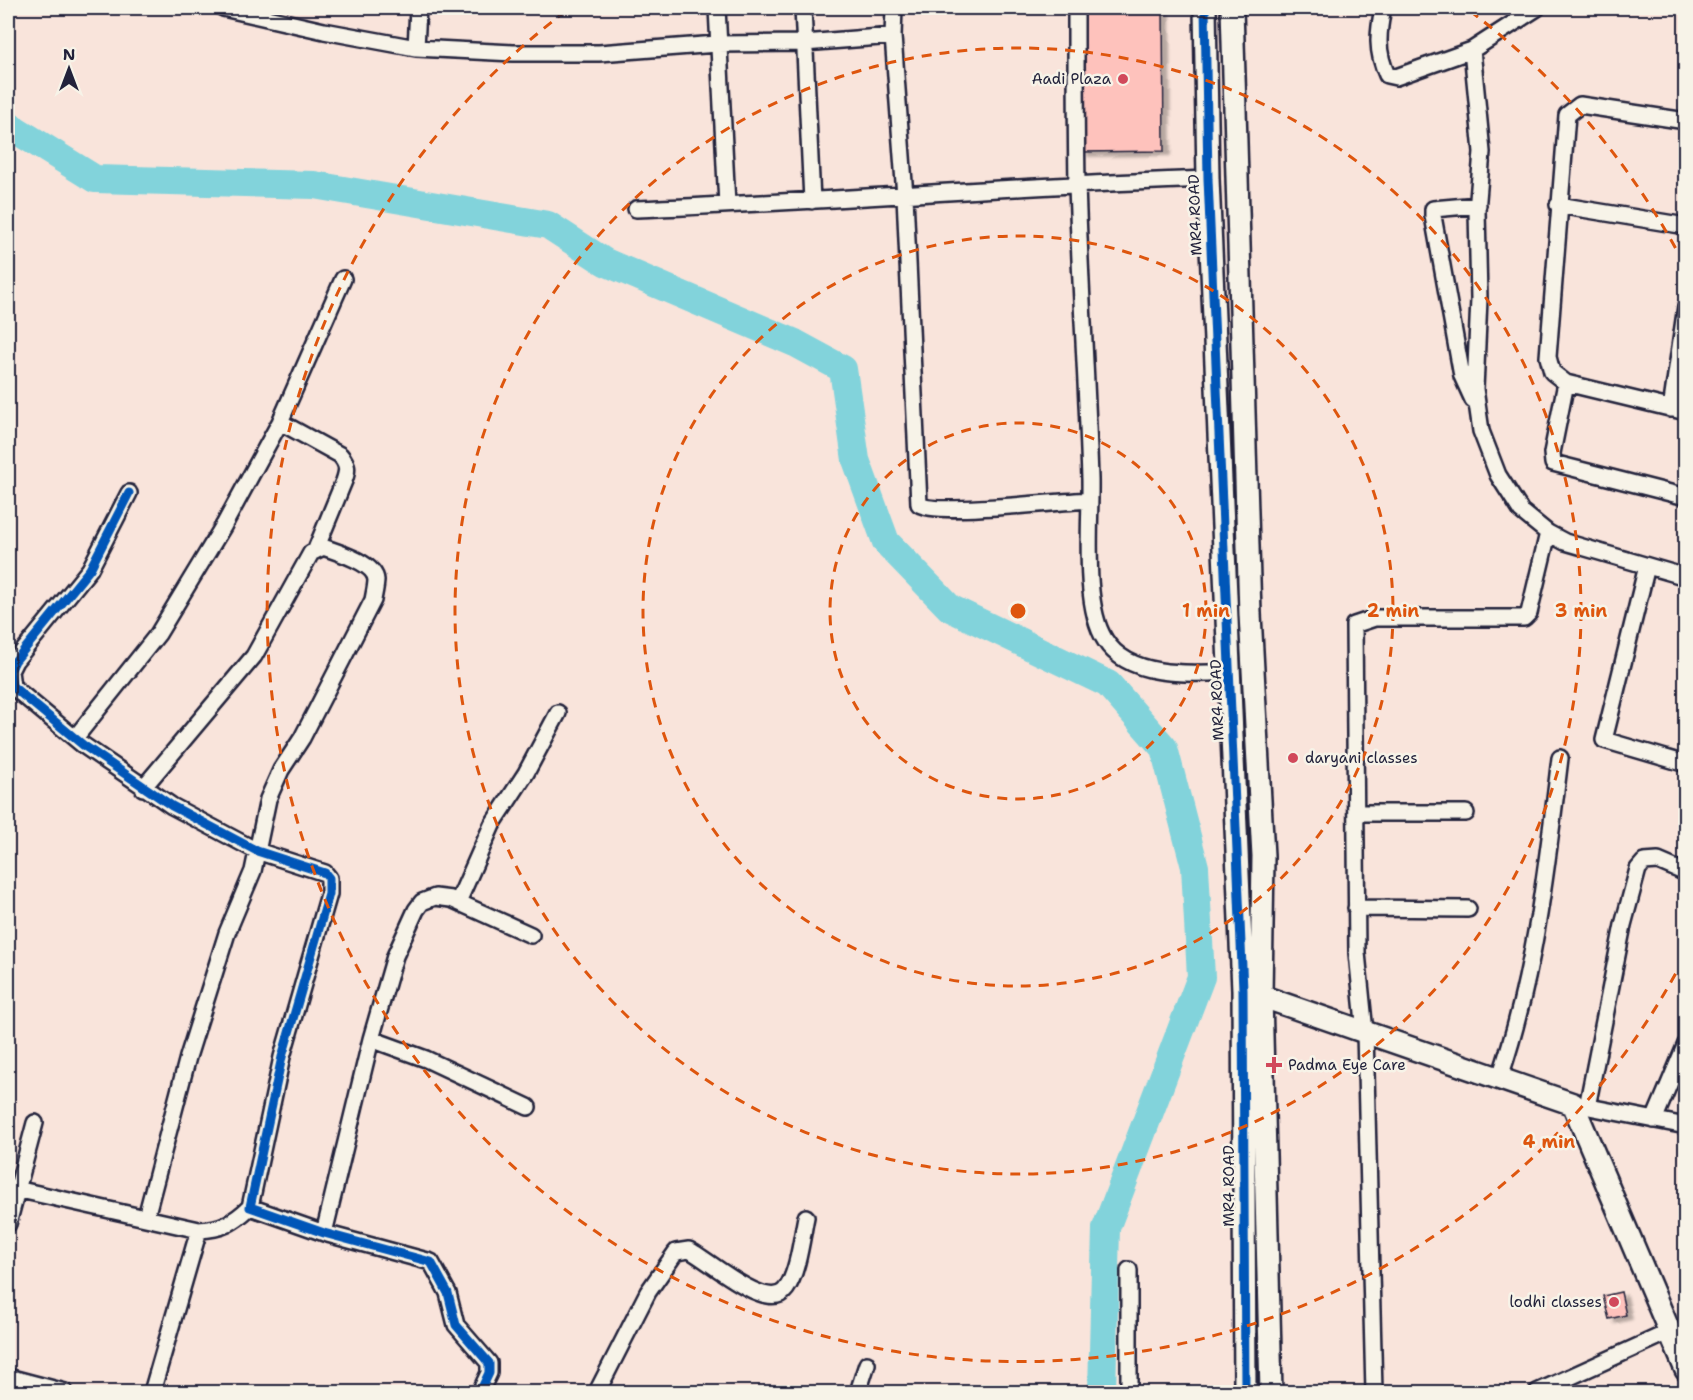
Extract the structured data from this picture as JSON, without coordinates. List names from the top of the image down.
{
  "streets": {
    "street": ["MR4 ROAD"]
  },
  "places": {
    "other": ["Aadi Plaza", "daryani classes", "lodhi classes"],
    "health": ["Padma Eye Care"]
  },
  "north": "top",
  "rings": [
    "1 min",
    "2 min",
    "3 min",
    "4 min"
  ]
}
